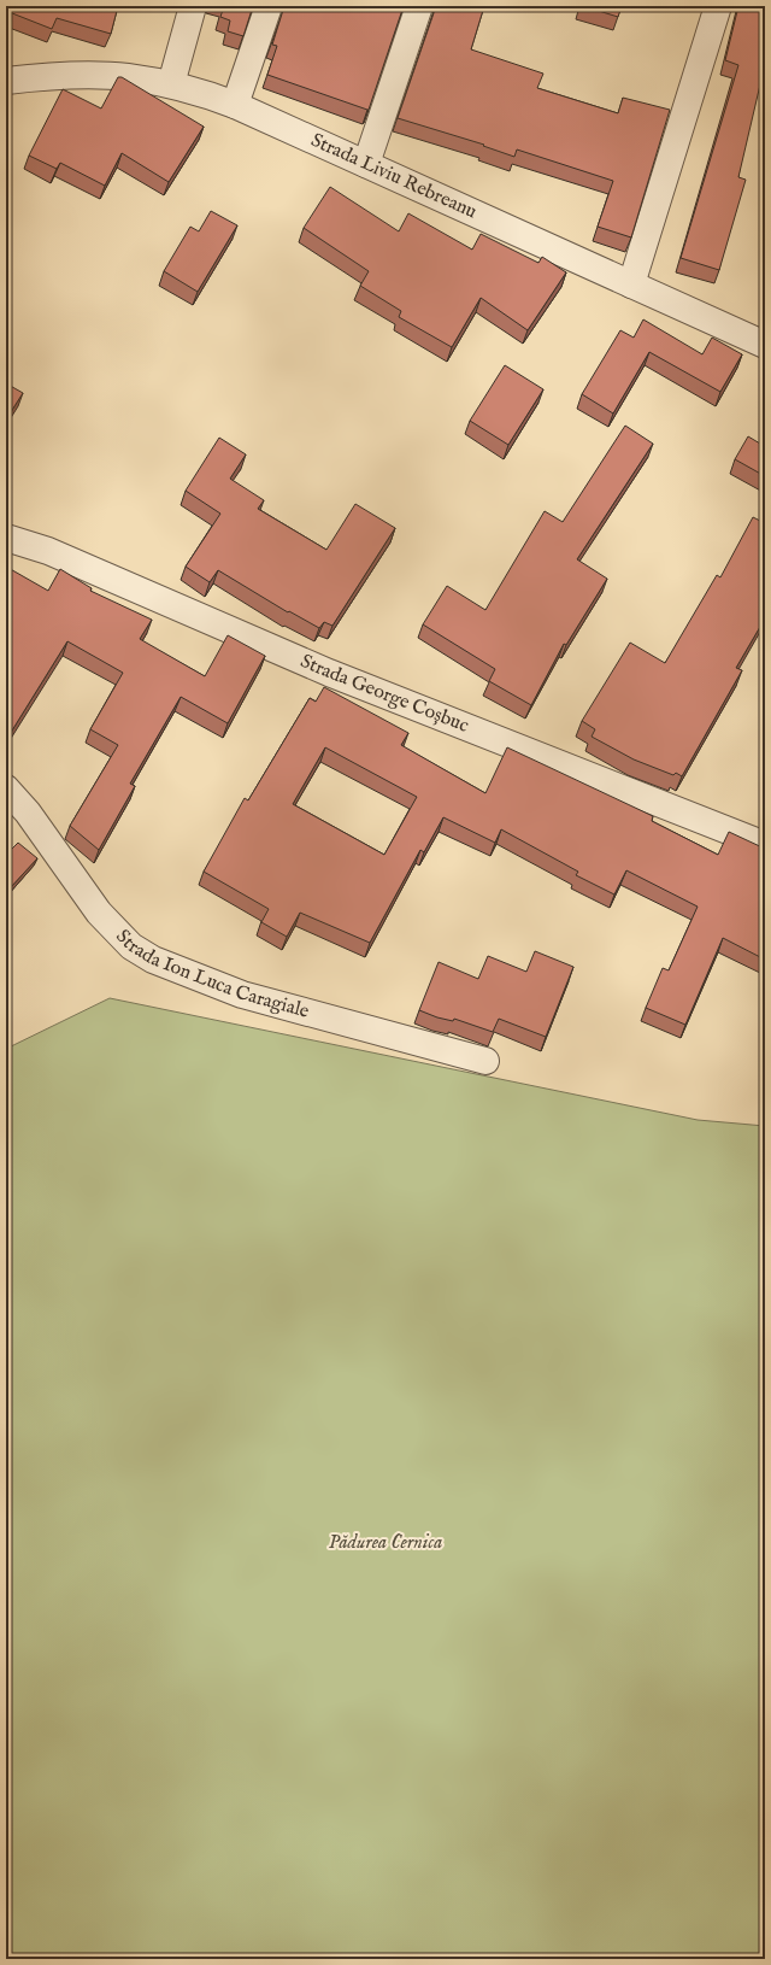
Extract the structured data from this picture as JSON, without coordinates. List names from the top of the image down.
{
  "streets": {
    "street": ["Strada Liviu Rebreanu", "Strada George Coșbuc", "Strada Ion Luca Caragiale"]
  },
  "parks": ["Pădurea Cernica"]
}
